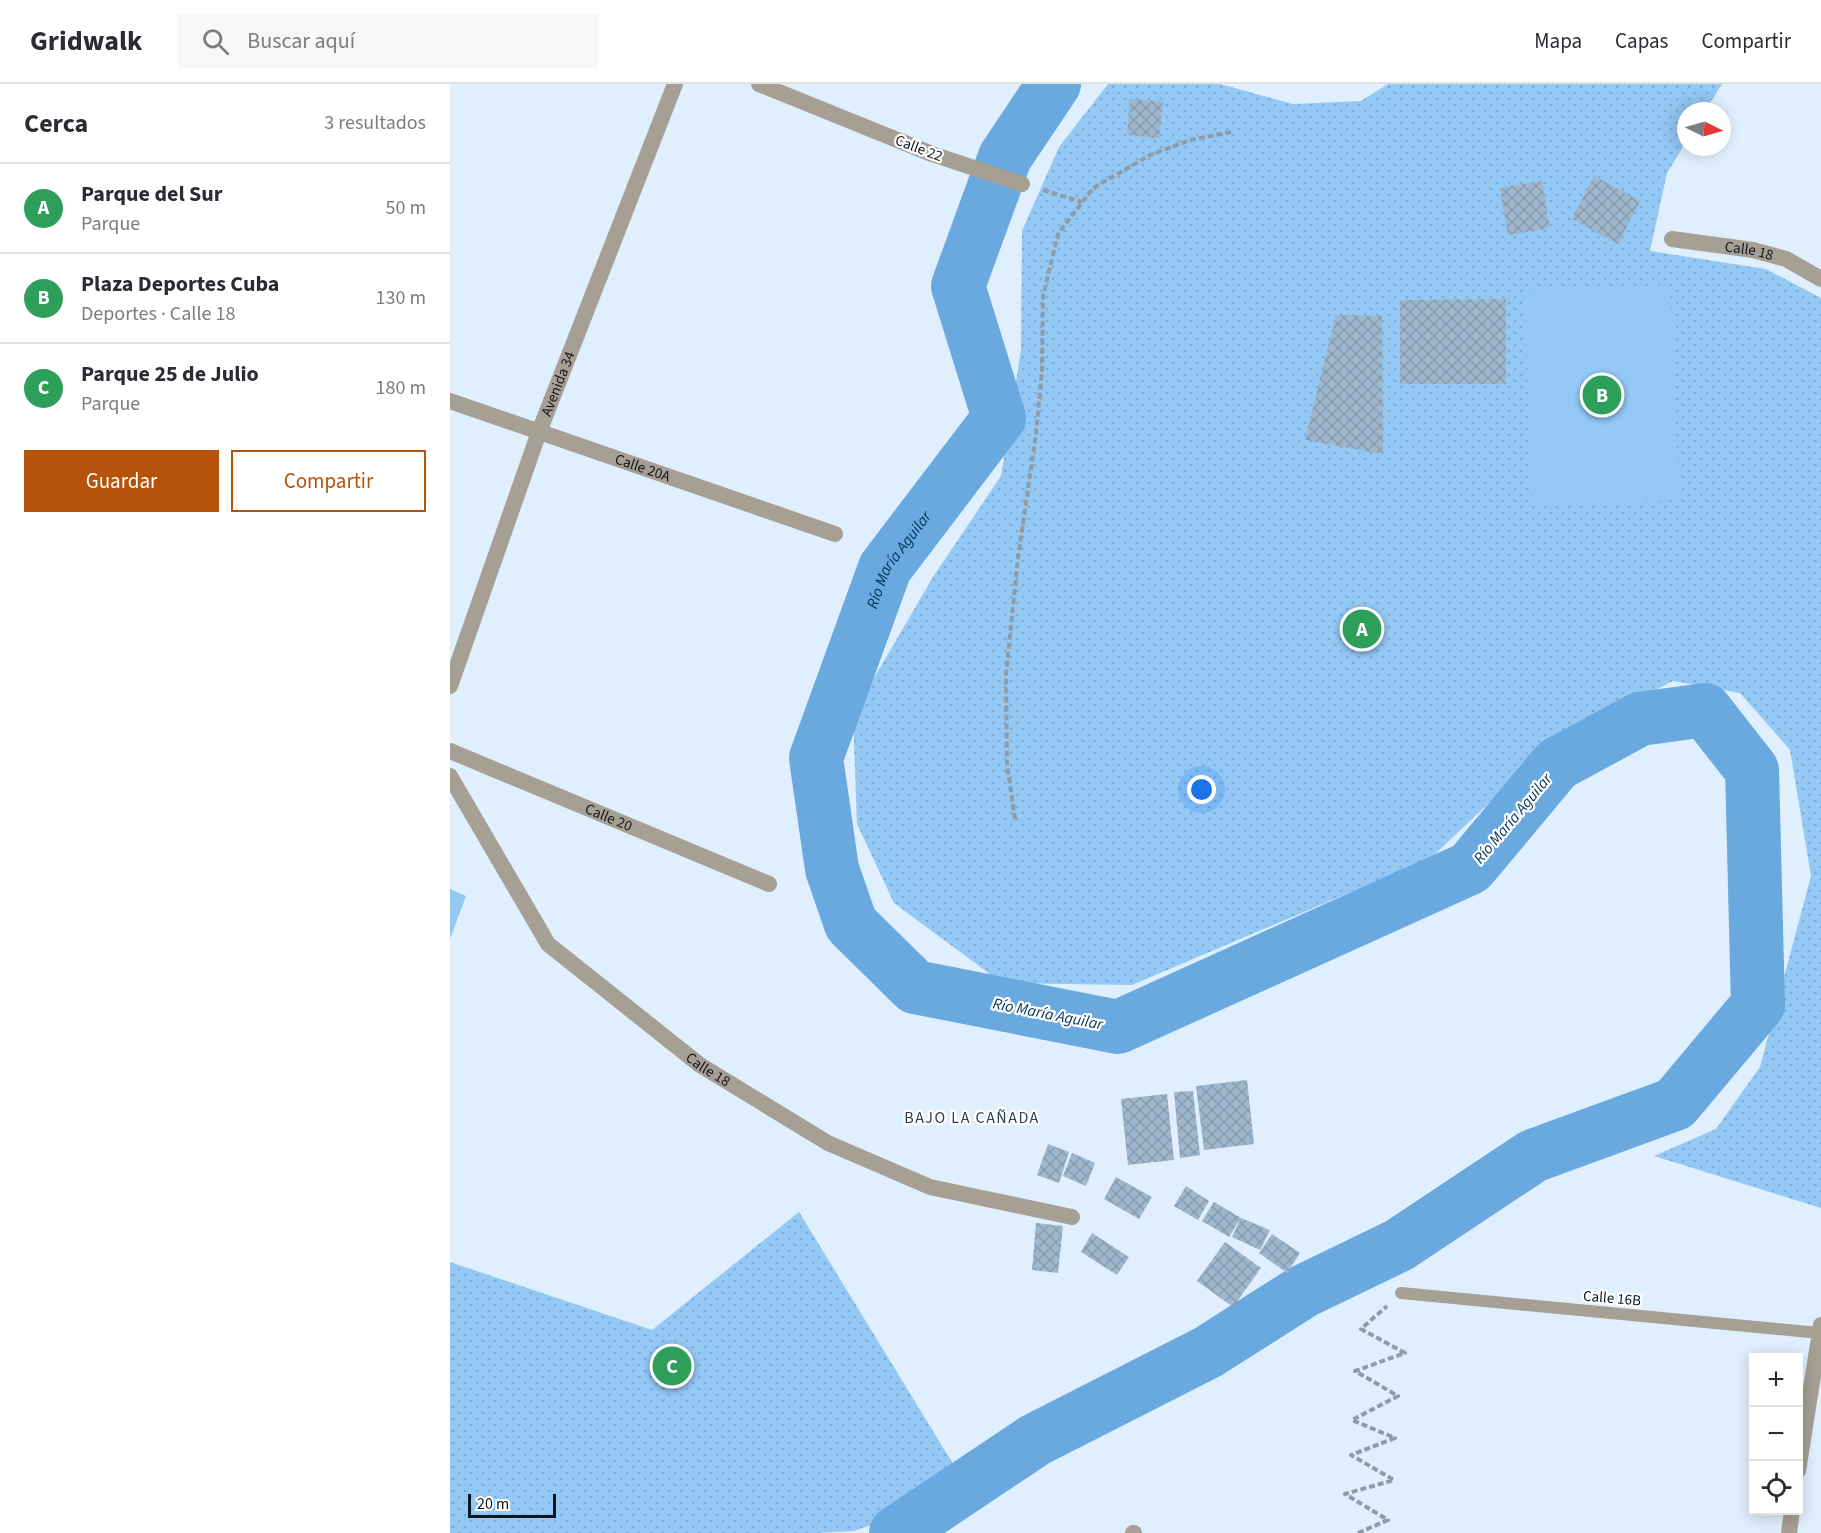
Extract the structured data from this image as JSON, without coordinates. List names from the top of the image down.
{
  "streets": {
    "street": [
      "Calle 22",
      "Calle 18",
      "Avenida 34",
      "Calle 20A",
      "Calle 20"
    ],
    "lane": ["Calle 16B"]
  },
  "crossings": [
    ["Avenida 34", "Calle 20A"]
  ],
  "districts": ["BAJO LA CAÑADA"],
  "water": ["Río María Aguilar"],
  "scale_bar": "20 m",
  "north": "right",
  "page": {
    "header": "Gridwalk",
    "search": "Buscar aquí",
    "nav": ["Mapa", "Capas", "Compartir"],
    "heading": ["Cerca", "3 resultados"],
    "list": [
      {
        "mark": "A",
        "name": "Parque del Sur",
        "note": "Parque",
        "value": "50 m"
      },
      {
        "mark": "B",
        "name": "Plaza Deportes Cuba",
        "note": "Deportes · Calle 18",
        "value": "130 m"
      },
      {
        "mark": "C",
        "name": "Parque 25 de Julio",
        "note": "Parque",
        "value": "180 m"
      }
    ],
    "pins": ["B", "A", "C"],
    "buttons": ["Guardar", "Compartir"],
    "map_buttons": ["+", "−"],
    "scale": "20 m"
  }
}
